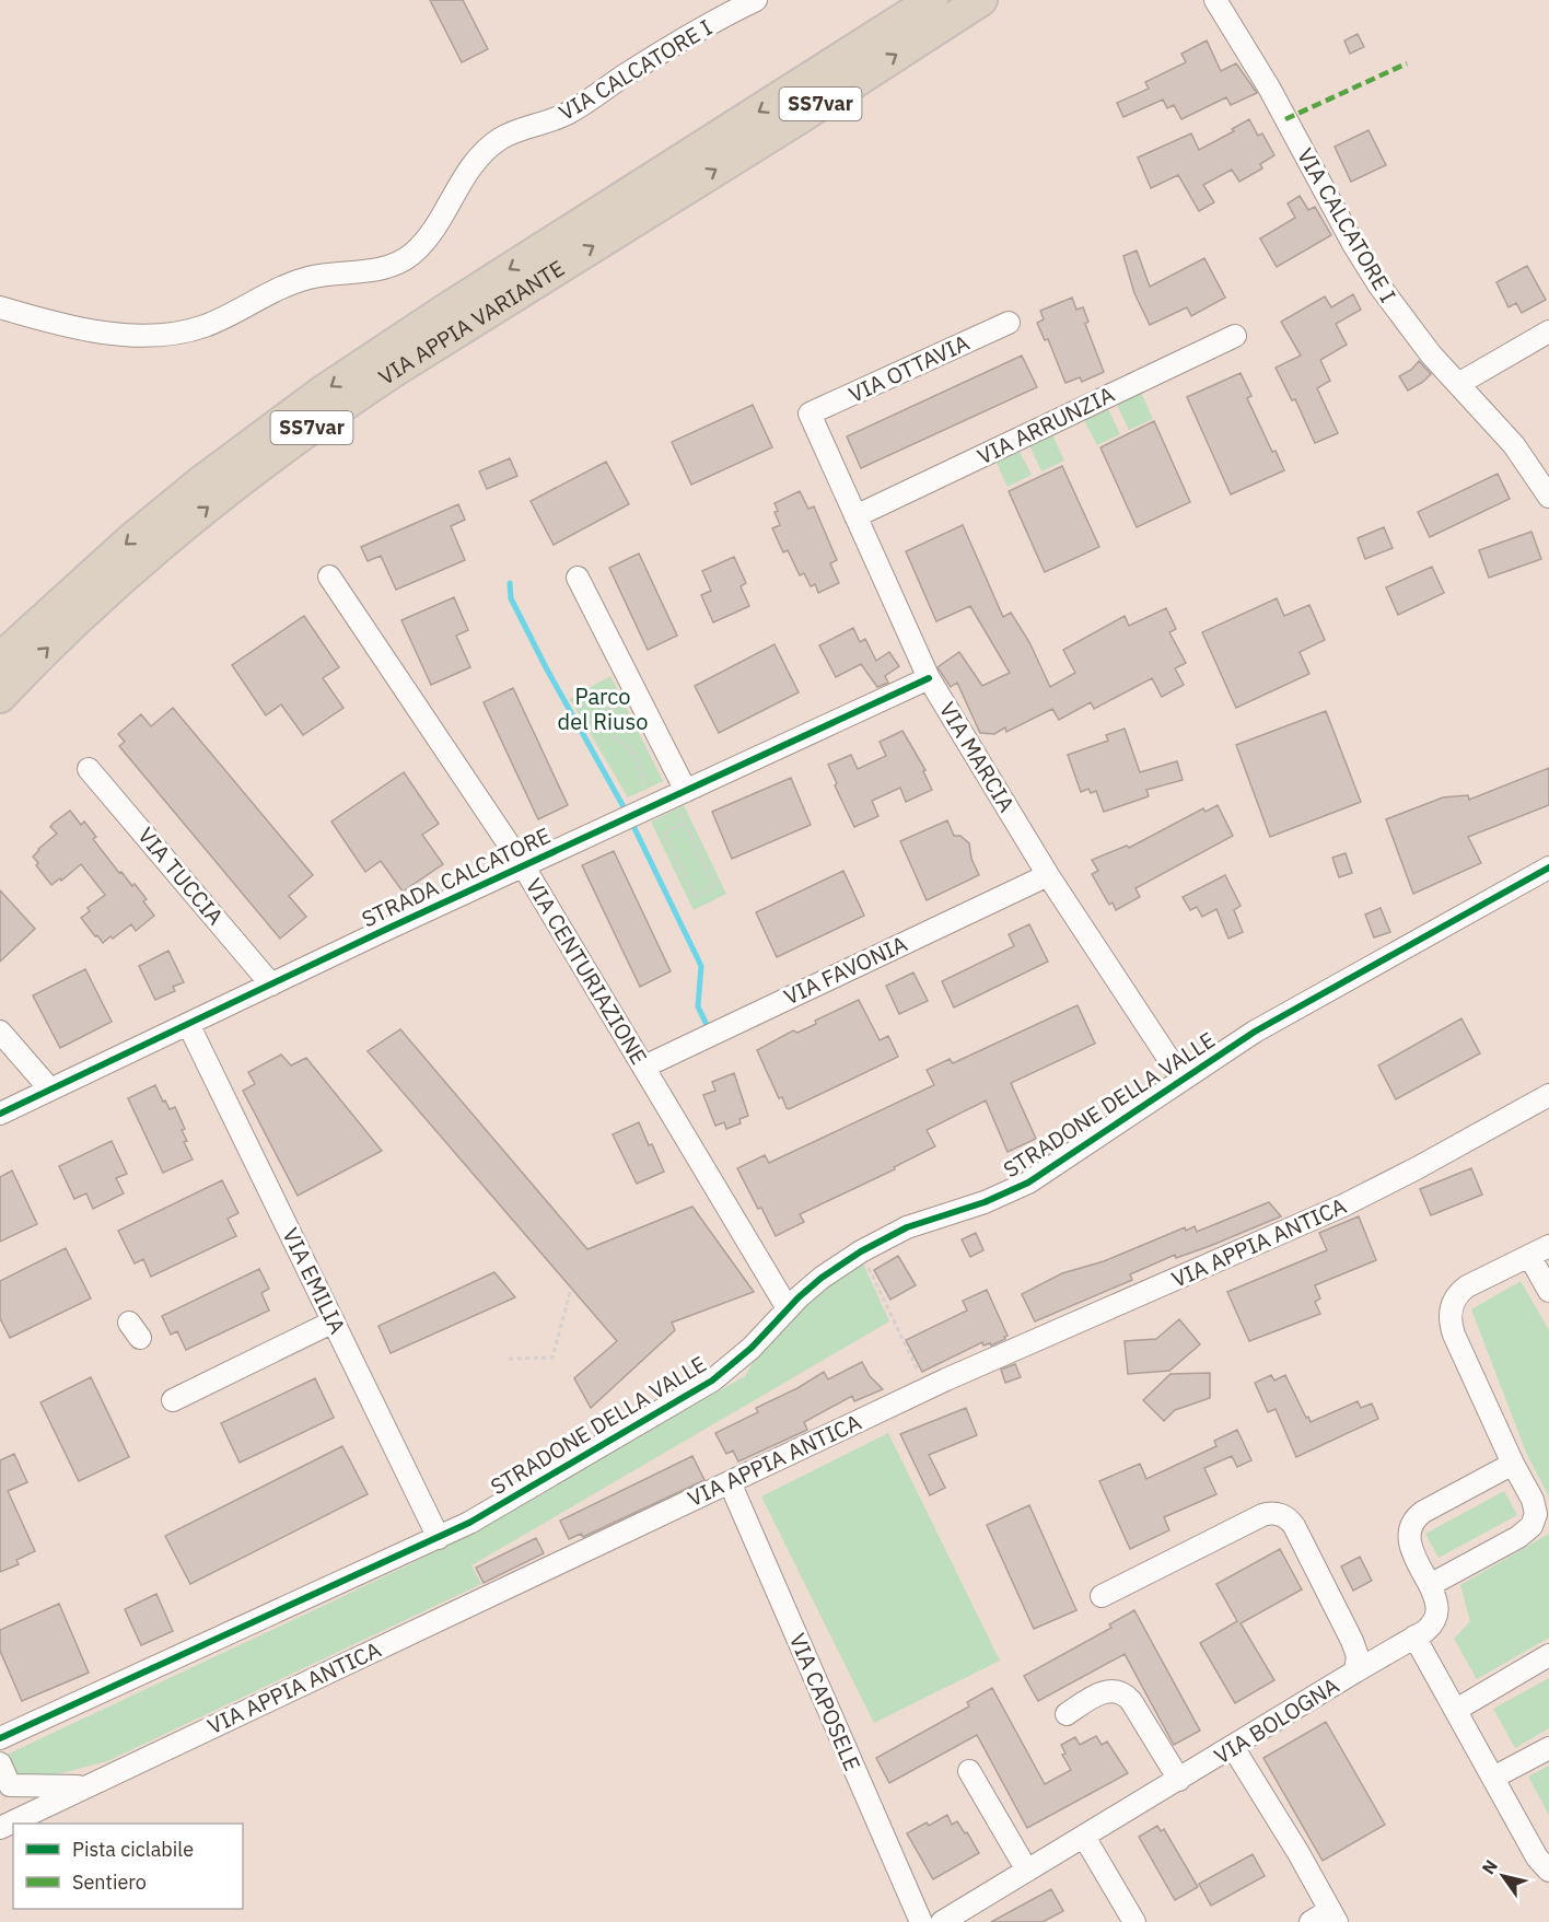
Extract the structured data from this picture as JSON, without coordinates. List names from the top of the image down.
{
  "streets": {
    "highway": ["SS7var", "VIA APPIA VARIANTE"],
    "street": [
      "VIA CALCATORE I",
      "VIA OTTAVIA",
      "VIA ARRUNZIA",
      "VIA MARCIA",
      "VIA TUCCIA",
      "STRADA CALCATORE",
      "VIA FAVONIA",
      "VIA CENTURIAZIONE",
      "STRADONE DELLA VALLE",
      "VIA APPIA ANTICA",
      "VIA EMILIA",
      "VIA CAPOSELE",
      "VIA BOLOGNA"
    ]
  },
  "crossings": [
    ["VIA OTTAVIA", "VIA MARCIA"],
    ["VIA ARRUNZIA", "VIA MARCIA"],
    ["VIA MARCIA", "STRADA CALCATORE"],
    ["VIA MARCIA", "VIA FAVONIA"],
    ["VIA MARCIA", "STRADONE DELLA VALLE"],
    ["VIA TUCCIA", "STRADA CALCATORE"],
    ["STRADA CALCATORE", "VIA CENTURIAZIONE"],
    ["STRADA CALCATORE", "VIA EMILIA"],
    ["VIA FAVONIA", "VIA CENTURIAZIONE"],
    ["VIA CENTURIAZIONE", "STRADONE DELLA VALLE"],
    ["STRADONE DELLA VALLE", "VIA EMILIA"],
    ["VIA APPIA ANTICA", "VIA CAPOSELE"]
  ],
  "parks": ["Parco del Riuso"],
  "legend": ["Pista ciclabile", "Sentiero"],
  "north": "top left"
}
